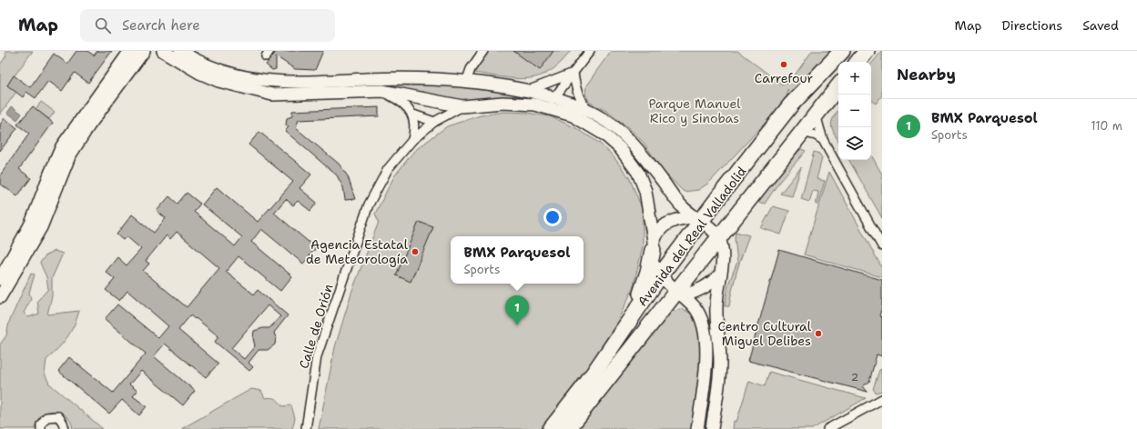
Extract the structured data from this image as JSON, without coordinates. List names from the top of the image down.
{
  "streets": {
    "highway": ["Avenida del Real Valladolid"],
    "street": ["Calle de Orión"]
  },
  "parks": ["Parque Manuel Rico y Sinobas"],
  "places": ["Carrefour", "Agencia Estatal de Meteorología", "Centro Cultural Miguel Delibes"],
  "house_numbers": ["2"],
  "page": {
    "header": "Map",
    "search": "Search here",
    "nav": ["Map", "Directions", "Saved"],
    "heading": "Nearby",
    "map_buttons": ["+", "−"],
    "list": [
      {
        "mark": "1",
        "name": "BMX Parquesol",
        "note": "Sports",
        "value": "110 m"
      }
    ],
    "popup": ["BMX Parquesol", "Sports"],
    "pins": "1"
  }
}
